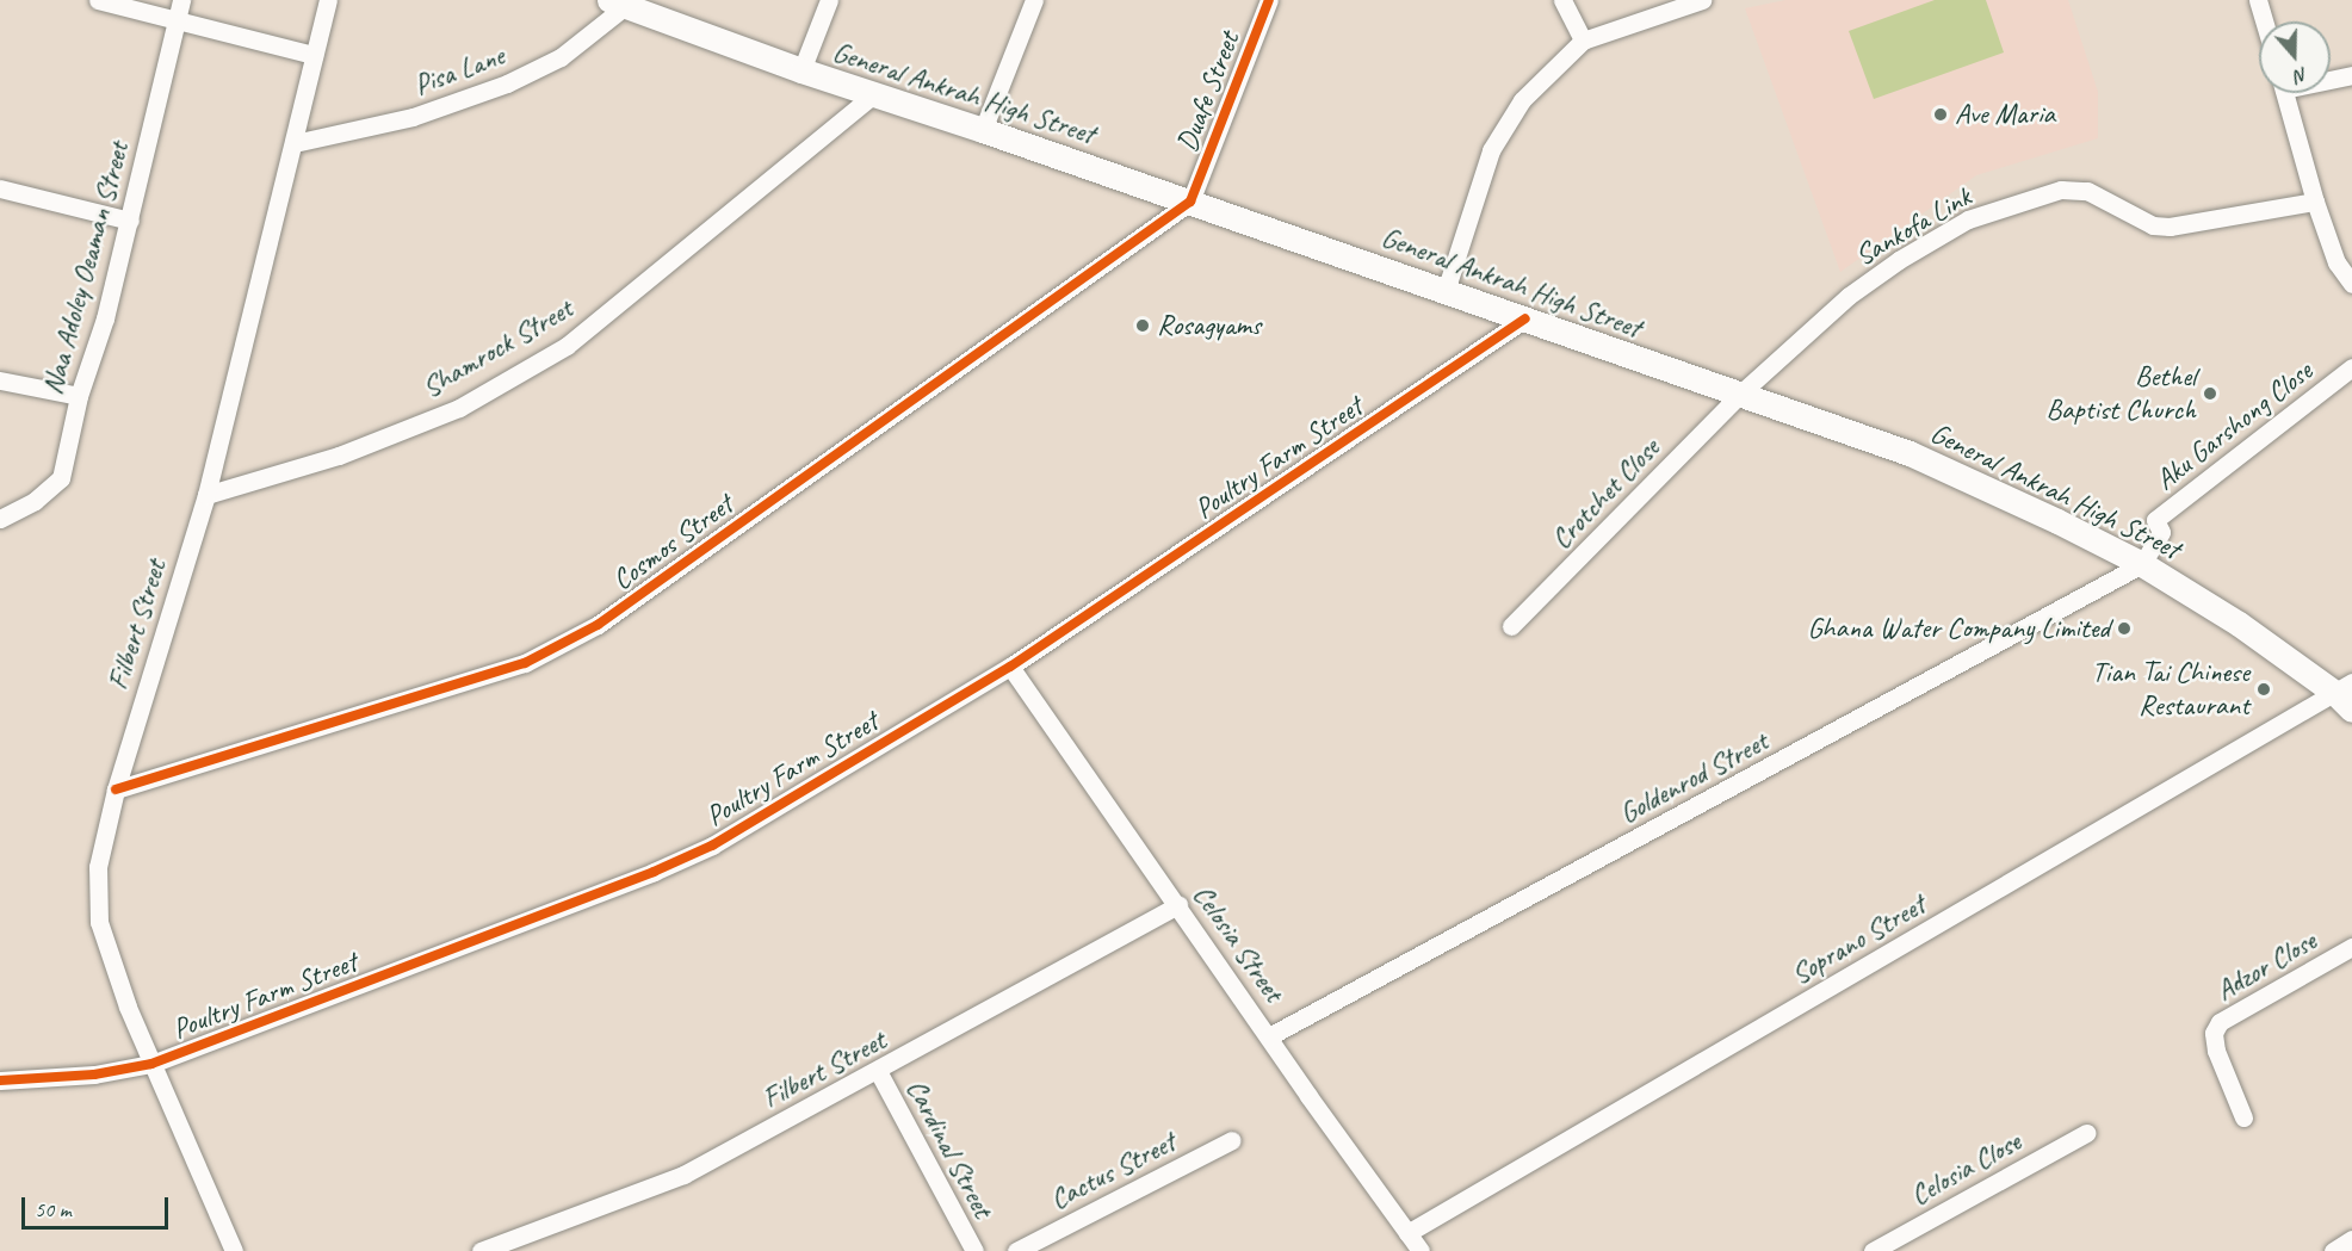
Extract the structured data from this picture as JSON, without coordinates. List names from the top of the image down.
{
  "streets": {
    "main road": ["General Ankrah High Street"],
    "street": [
      "Pisa Lane",
      "Duafe Street",
      "Sankofa Link",
      "Naa Adoley Oeaman Street",
      "Shamrock Street",
      "Aku Garshong Close",
      "Poultry Farm Street",
      "Crotchet Close",
      "Cosmos Street",
      "Filbert Street",
      "Goldenrod Street",
      "Soprano Street",
      "Celosia Street",
      "Adzor Close",
      "Cardinal Street",
      "Celosia Close",
      "Cactus Street"
    ]
  },
  "crossings": [
    ["Pisa Lane", "General Ankrah High Street"],
    ["Pisa Lane", "Filbert Street"],
    ["Duafe Street", "General Ankrah High Street"],
    ["Duafe Street", "Cosmos Street"],
    ["General Ankrah High Street", "Sankofa Link"],
    ["General Ankrah High Street", "Shamrock Street"],
    ["General Ankrah High Street", "Aku Garshong Close"],
    ["General Ankrah High Street", "Poultry Farm Street"],
    ["General Ankrah High Street", "Crotchet Close"],
    ["General Ankrah High Street", "Cosmos Street"],
    ["General Ankrah High Street", "Goldenrod Street"],
    ["General Ankrah High Street", "Soprano Street"],
    ["Sankofa Link", "Crotchet Close"],
    ["Shamrock Street", "Filbert Street"],
    ["Aku Garshong Close", "Goldenrod Street"],
    ["Poultry Farm Street", "Filbert Street"],
    ["Poultry Farm Street", "Celosia Street"],
    ["Cosmos Street", "Filbert Street"],
    ["Filbert Street", "Celosia Street"],
    ["Filbert Street", "Cardinal Street"],
    ["Goldenrod Street", "Celosia Street"],
    ["Soprano Street", "Celosia Street"]
  ],
  "places": [
    "Ave Maria",
    "Rosagyams",
    "Bethel Baptist Church",
    "Ghana Water Company Limited",
    "Tian Tai Chinese Restaurant"
  ],
  "scale_bar": "50 m",
  "north": "bottom"
}
